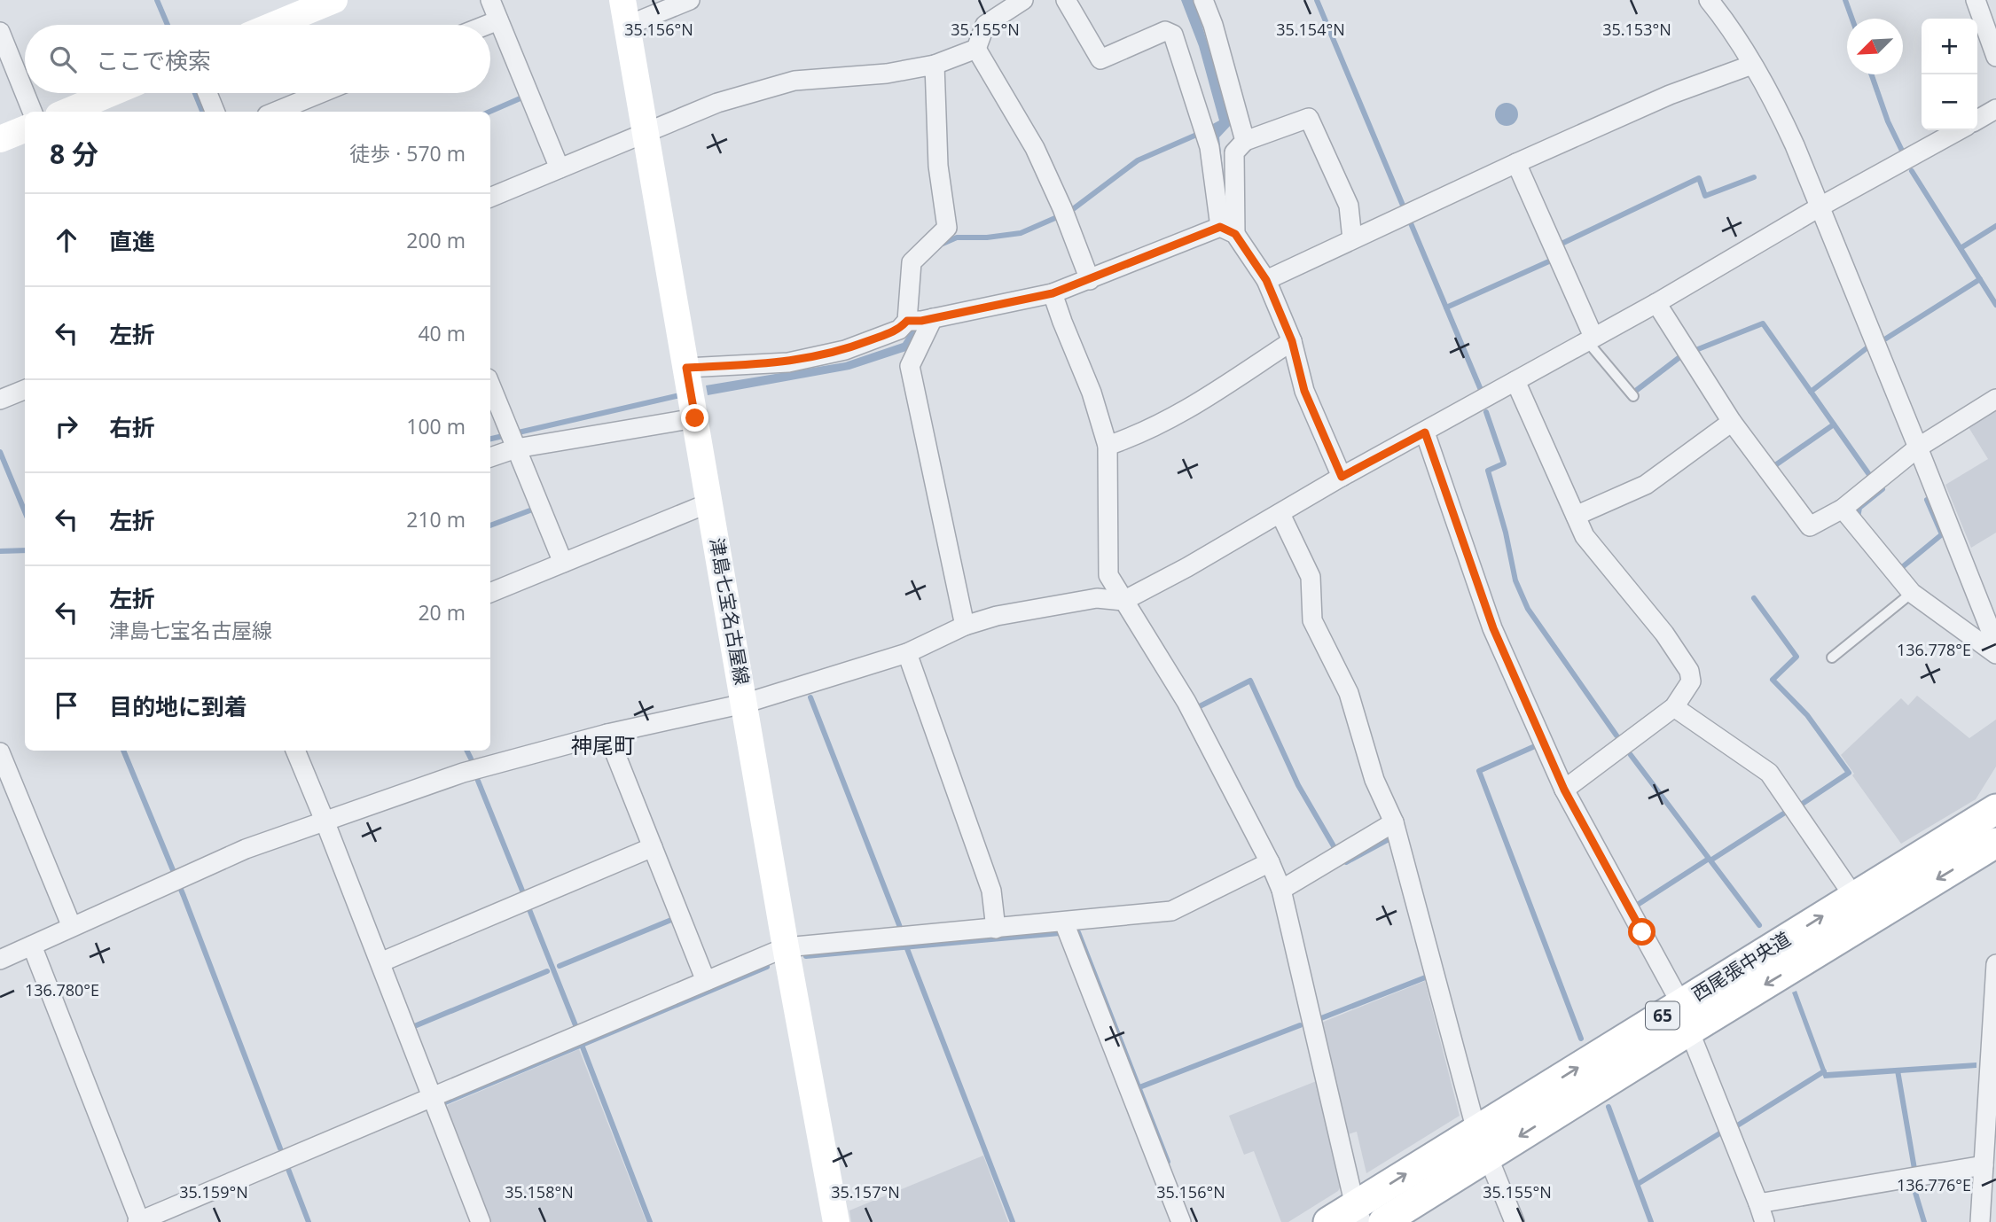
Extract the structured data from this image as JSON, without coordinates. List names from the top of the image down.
{
  "streets": {
    "main road": ["津島七宝名古屋線", "西尾張中央道", "65"]
  },
  "districts": ["神尾町"],
  "north": "bottom left",
  "page": {
    "map_buttons": ["+", "−"],
    "search": "ここで検索",
    "heading": ["8 分", "徒歩 · 570 m"],
    "list": [
      ["直進", "200 m"],
      ["左折", "40 m"],
      ["右折", "100 m"],
      ["左折", "210 m"],
      ["左折", "津島七宝名古屋線", "20 m"],
      "目的地に到着"
    ]
  },
  "coordinates": [
    "35.156°N",
    "35.155°N",
    "35.154°N",
    "35.153°N",
    "136.778°E",
    "136.780°E",
    "136.776°E",
    "35.159°N",
    "35.158°N",
    "35.157°N"
  ]
}
